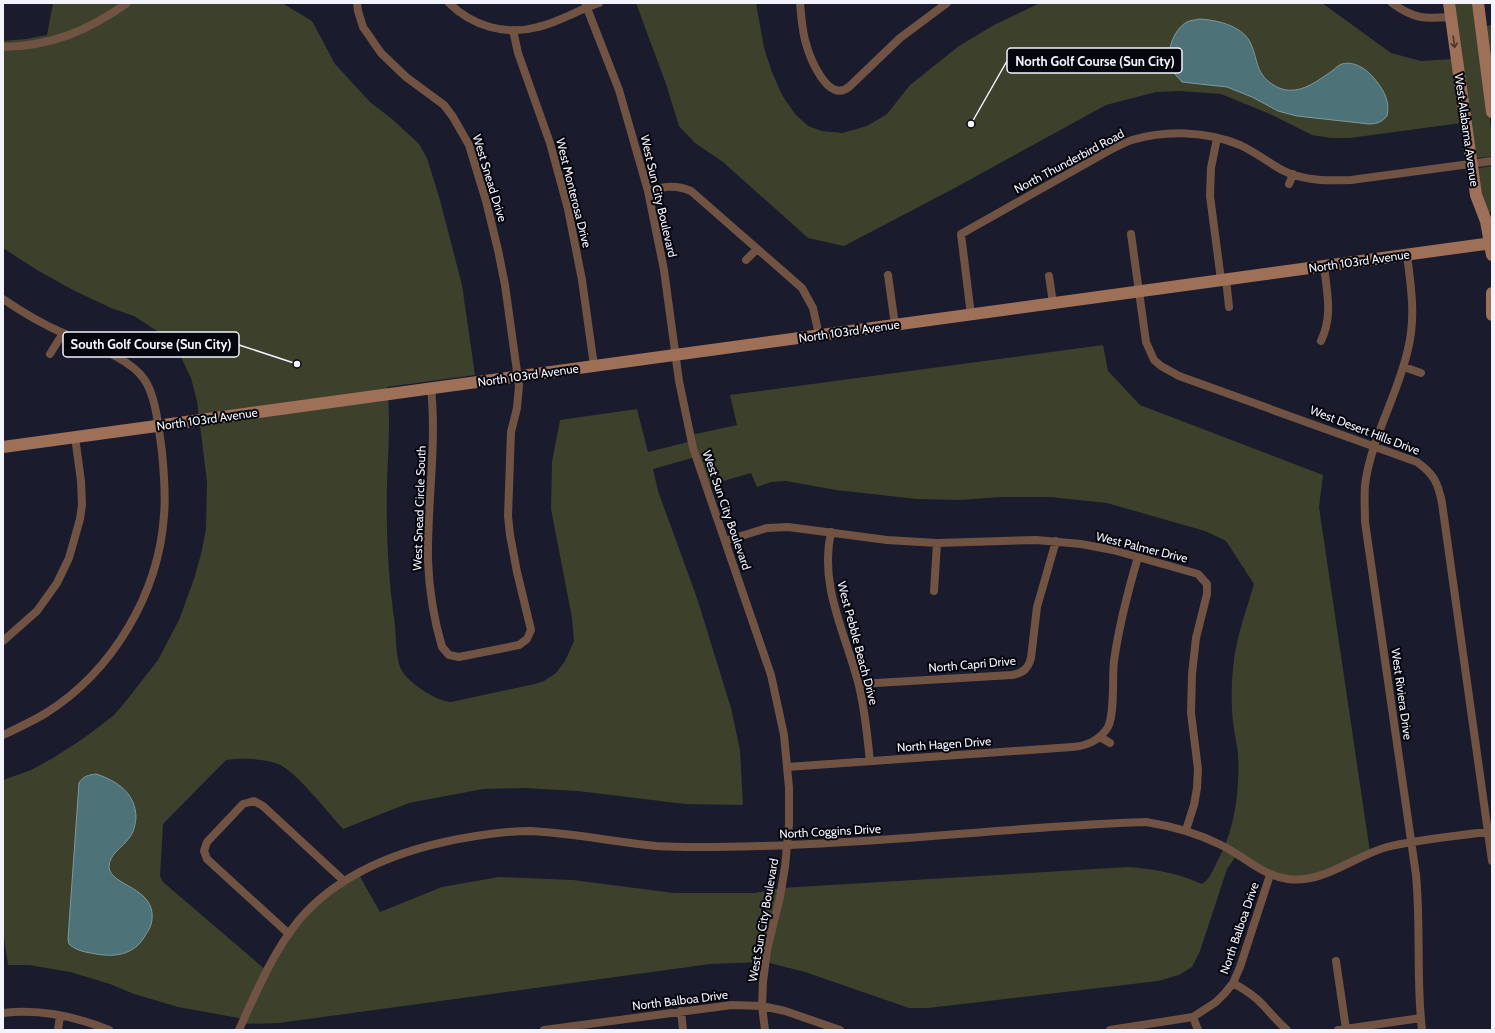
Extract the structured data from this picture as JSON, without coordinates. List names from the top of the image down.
{
  "streets": {
    "street": [
      "West Alabama Avenue",
      "North Thunderbird Road",
      "West Snead Drive",
      "West Monterosa Drive",
      "West Sun City Boulevard",
      "North 103rd Avenue",
      "West Desert Hills Drive",
      "West Snead Circle South",
      "West Palmer Drive",
      "West Pebble Beach Drive",
      "North Capri Drive",
      "West Riviera Drive",
      "North Hagen Drive",
      "North Coggins Drive",
      "North Balboa Drive"
    ]
  },
  "crossings": [
    ["West Alabama Avenue", "North Thunderbird Road"],
    ["West Alabama Avenue", "North 103rd Avenue"],
    ["North Thunderbird Road", "North 103rd Avenue"],
    ["West Snead Drive", "North 103rd Avenue"],
    ["West Snead Drive", "West Snead Circle South"],
    ["West Monterosa Drive", "North 103rd Avenue"],
    ["West Sun City Boulevard", "North 103rd Avenue"],
    ["West Sun City Boulevard", "West Palmer Drive"],
    ["West Sun City Boulevard", "North Hagen Drive"],
    ["West Sun City Boulevard", "North Coggins Drive"],
    ["West Sun City Boulevard", "North Balboa Drive"],
    ["North 103rd Avenue", "West Desert Hills Drive"],
    ["North 103rd Avenue", "West Snead Circle South"],
    ["North 103rd Avenue", "West Riviera Drive"],
    ["West Desert Hills Drive", "West Riviera Drive"],
    ["West Desert Hills Drive", "North Coggins Drive"],
    ["West Palmer Drive", "West Pebble Beach Drive"],
    ["West Palmer Drive", "North Capri Drive"],
    ["West Palmer Drive", "North Coggins Drive"],
    ["West Pebble Beach Drive", "North Capri Drive"],
    ["West Pebble Beach Drive", "North Hagen Drive"],
    ["West Riviera Drive", "North Coggins Drive"],
    ["North Coggins Drive", "North Balboa Drive"]
  ],
  "places": ["North Golf Course (Sun City)", "South Golf Course (Sun City)"]
}
